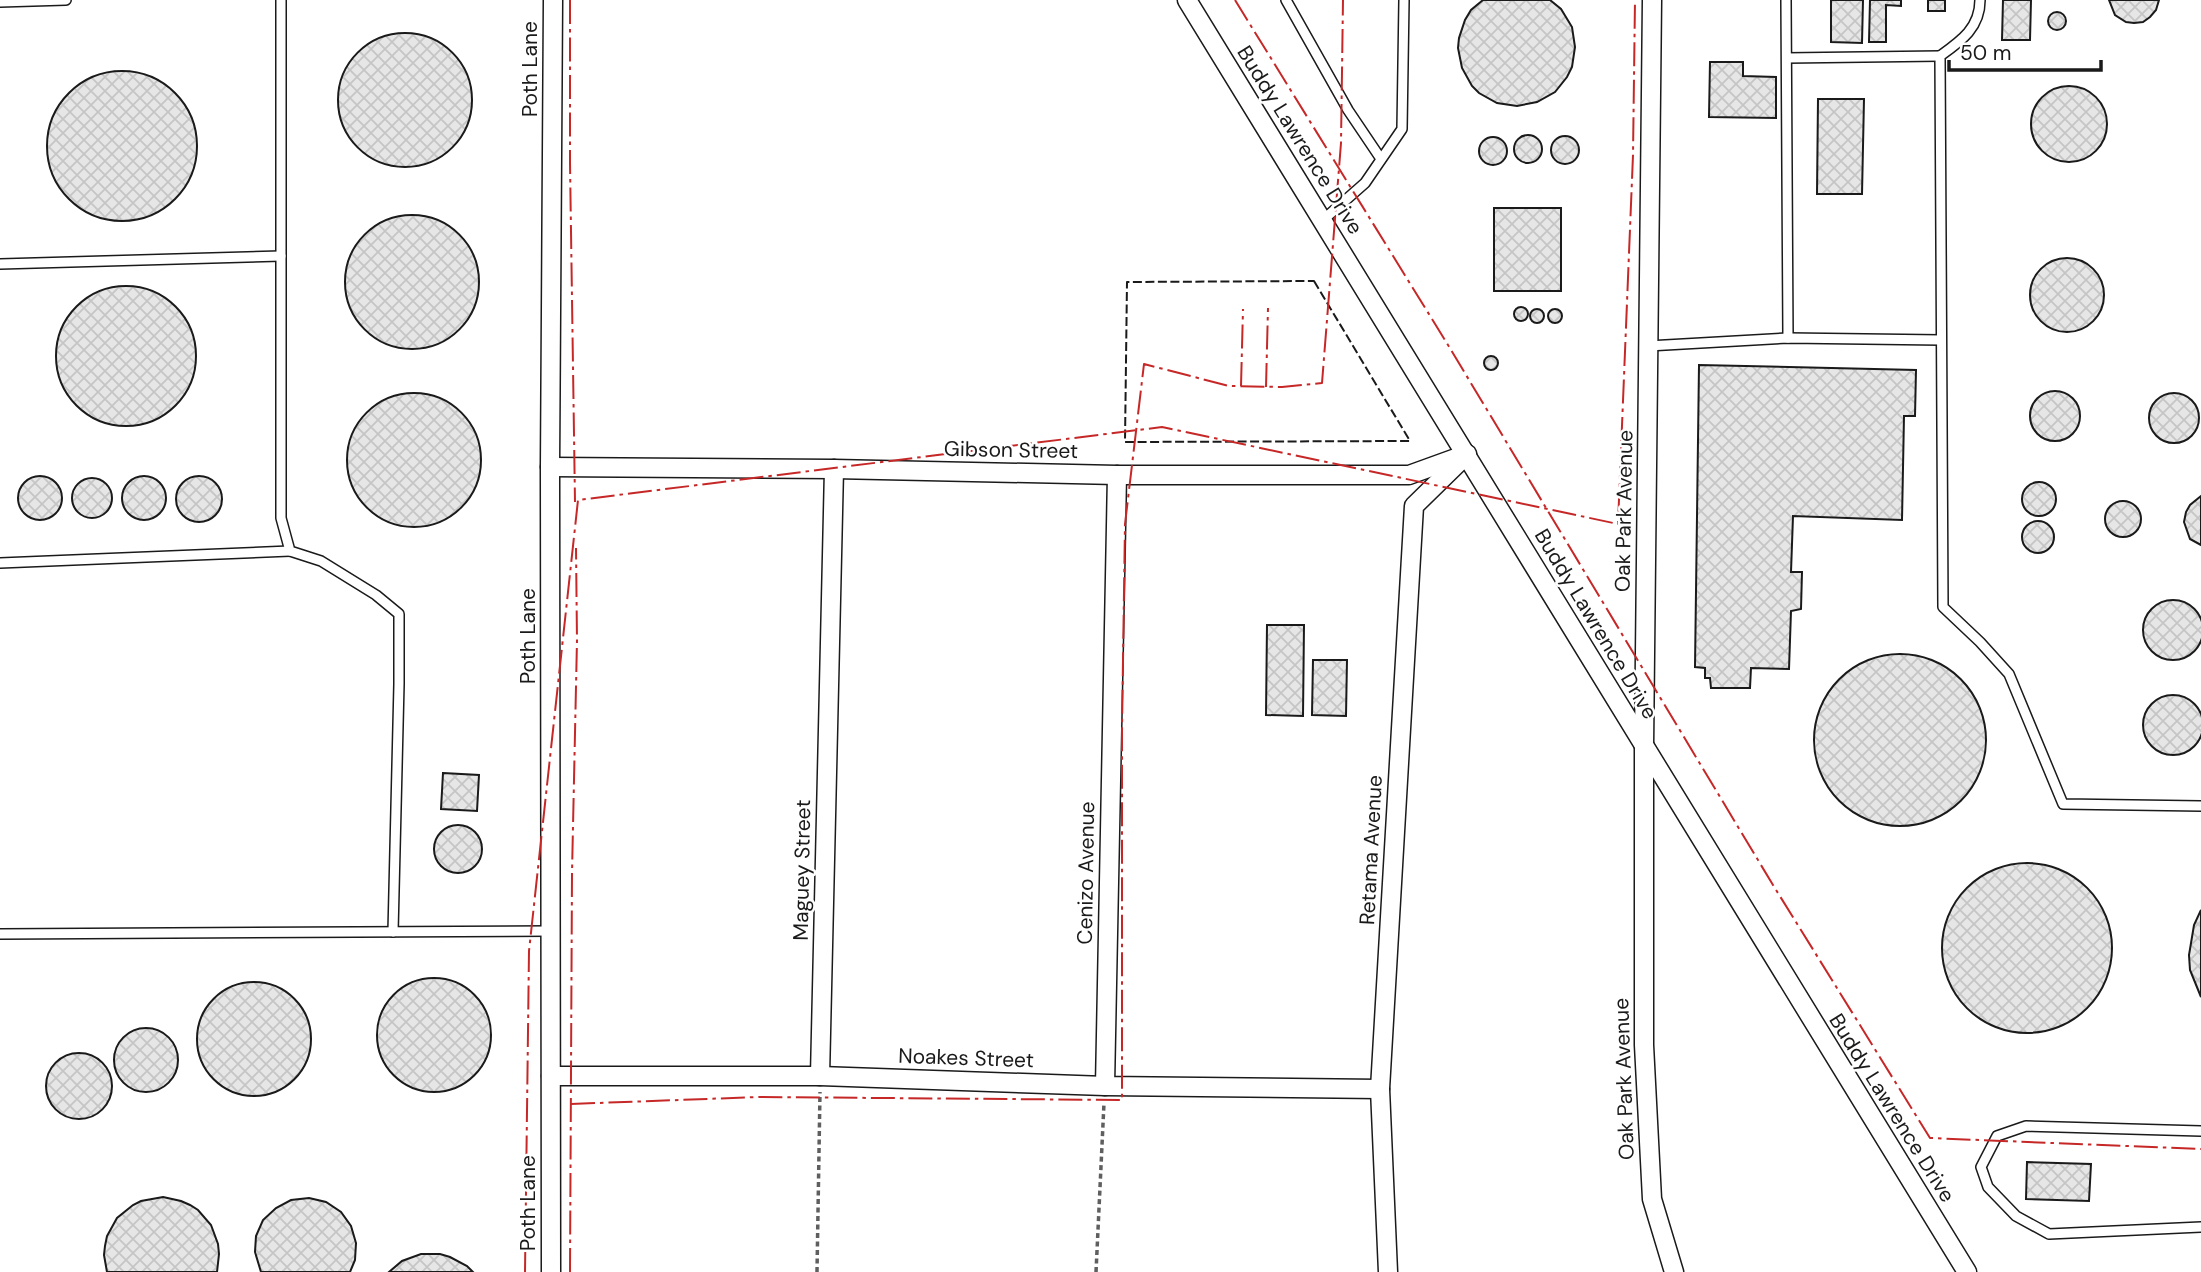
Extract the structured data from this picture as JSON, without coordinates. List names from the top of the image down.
{
  "streets": {
    "street": [
      "Poth Lane",
      "Buddy Lawrence Drive",
      "Gibson Street",
      "Oak Park Avenue",
      "Retama Avenue",
      "Maguey Street",
      "Cenizo Avenue",
      "Noakes Street"
    ]
  },
  "crossings": [
    ["Poth Lane", "Gibson Street"],
    ["Poth Lane", "Noakes Street"],
    ["Buddy Lawrence Drive", "Gibson Street"],
    ["Buddy Lawrence Drive", "Oak Park Avenue"],
    ["Buddy Lawrence Drive", "Retama Avenue"],
    ["Gibson Street", "Retama Avenue"],
    ["Gibson Street", "Maguey Street"],
    ["Gibson Street", "Cenizo Avenue"],
    ["Retama Avenue", "Noakes Street"],
    ["Maguey Street", "Noakes Street"],
    ["Cenizo Avenue", "Noakes Street"]
  ],
  "scale_bar": "50 m"
}
